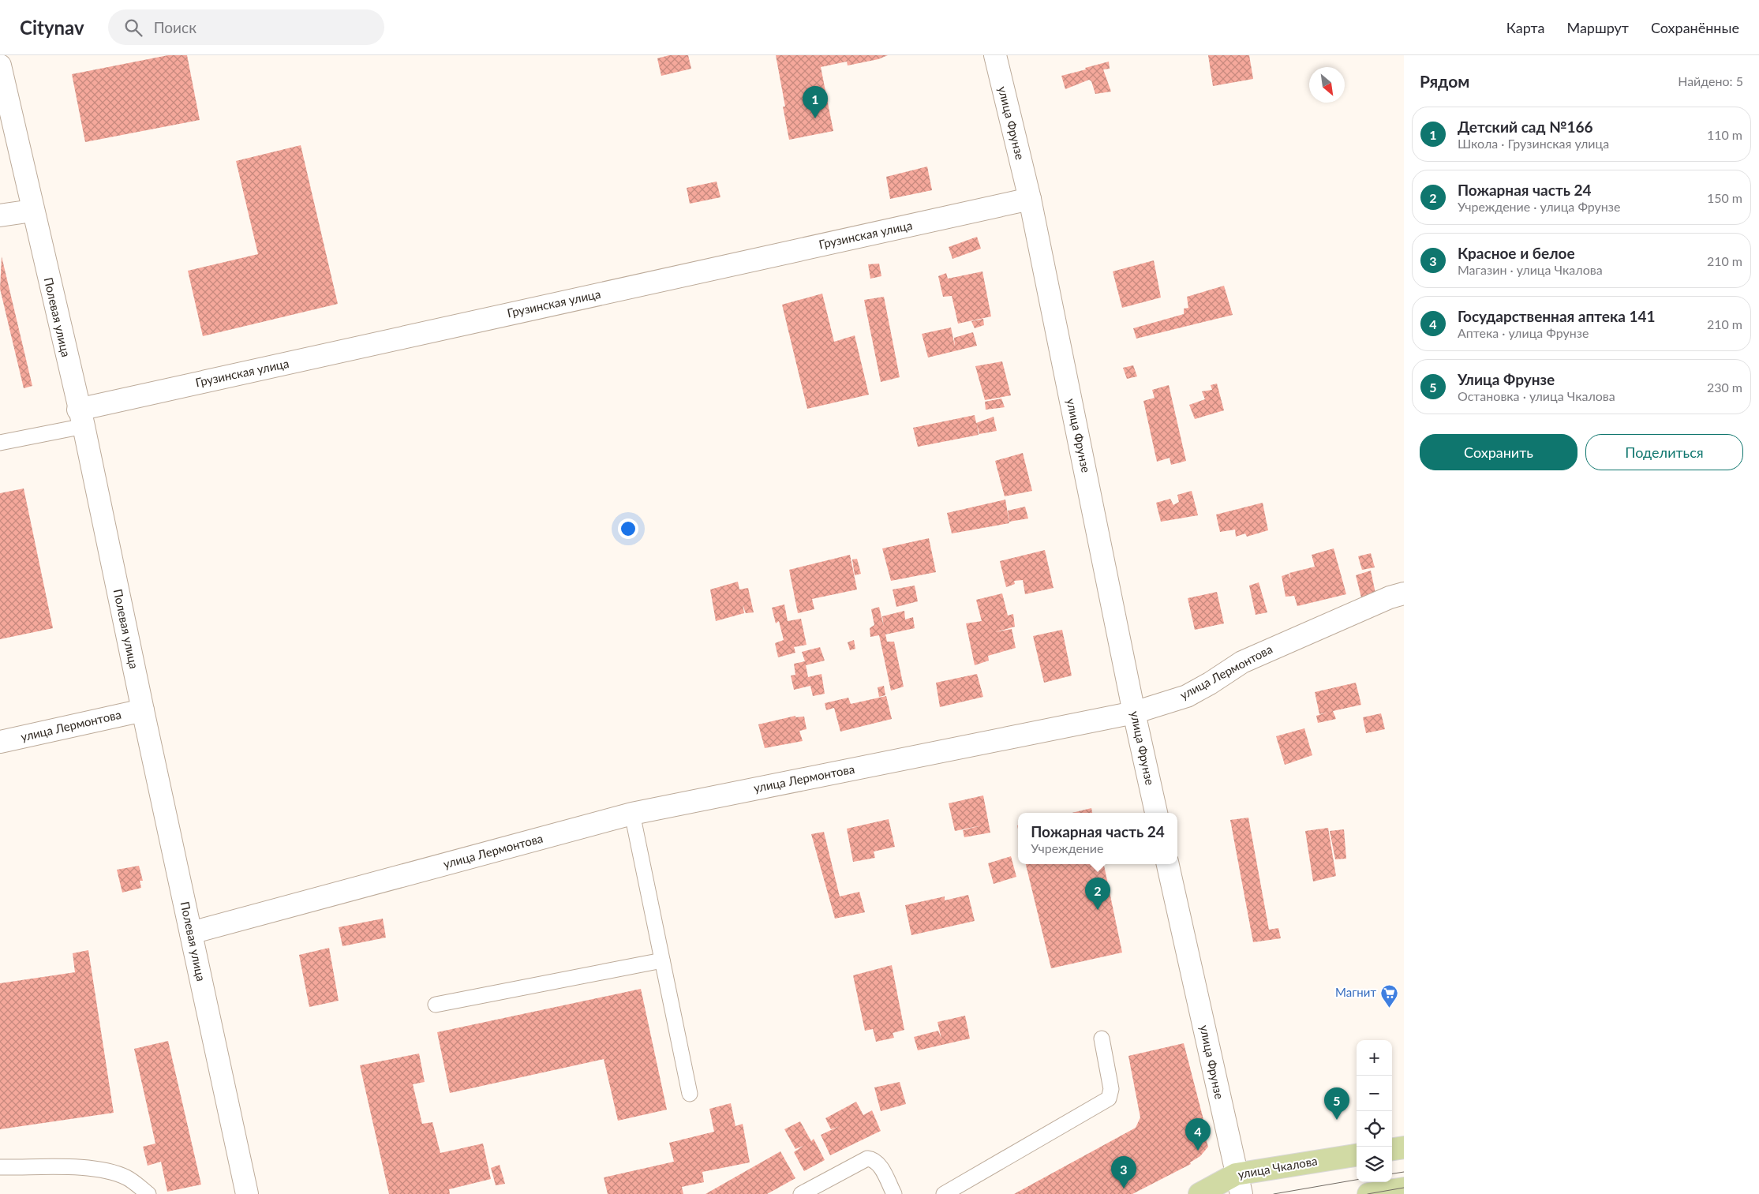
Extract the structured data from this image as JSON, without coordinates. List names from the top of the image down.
{
  "streets": {
    "main road": ["улица Чкалова"],
    "street": [
      "улица Фрунзе",
      "Грузинская улица",
      "Полевая улица",
      "улица Лермонтова"
    ]
  },
  "crossings": [
    ["улица Фрунзе", "Грузинская улица"],
    ["улица Фрунзе", "улица Лермонтова"],
    ["улица Фрунзе", "улица Чкалова"],
    ["Грузинская улица", "Полевая улица"],
    ["Полевая улица", "улица Лермонтова"]
  ],
  "places": {
    "supermarket": ["Магнит"]
  },
  "north": "bottom right",
  "page": {
    "header": "Citynav",
    "search": "Поиск",
    "nav": ["Карта", "Маршрут", "Сохранённые"],
    "heading": ["Рядом", "Найдено: 5"],
    "pins": [
      "1",
      "2",
      "5",
      "4",
      "3"
    ],
    "list": [
      {
        "mark": "1",
        "name": "Детский сад №166",
        "note": "Школа · Грузинская улица",
        "value": "110 m"
      },
      {
        "mark": "2",
        "name": "Пожарная часть 24",
        "note": "Учреждение · улица Фрунзе",
        "value": "150 m"
      },
      {
        "mark": "3",
        "name": "Красное и белое",
        "note": "Магазин · улица Чкалова",
        "value": "210 m"
      },
      {
        "mark": "4",
        "name": "Государственная аптека 141",
        "note": "Аптека · улица Фрунзе",
        "value": "210 m"
      },
      {
        "mark": "5",
        "name": "Улица Фрунзе",
        "note": "Остановка · улица Чкалова",
        "value": "230 m"
      }
    ],
    "buttons": ["Сохранить", "Поделиться"],
    "popup": ["Пожарная часть 24", "Учреждение"],
    "map_buttons": ["+", "−"]
  }
}
